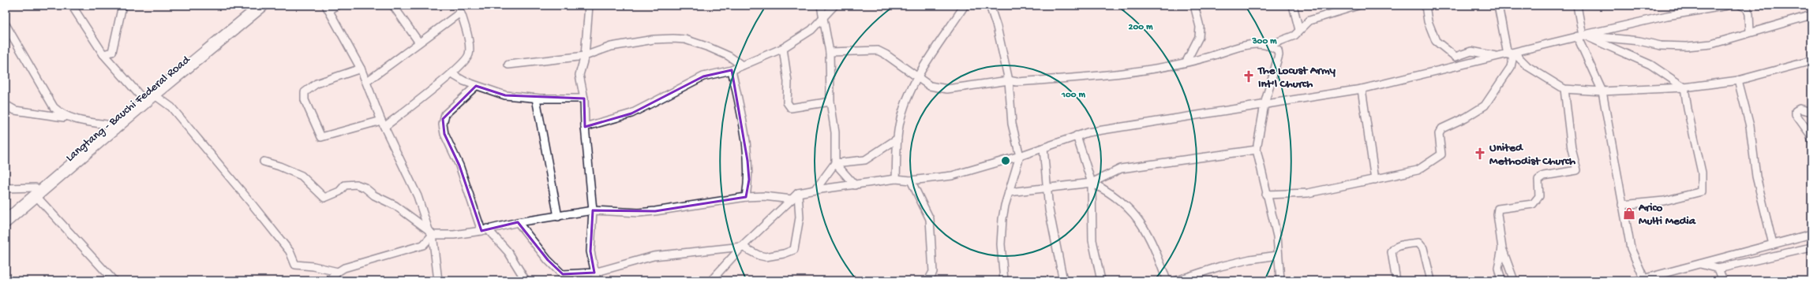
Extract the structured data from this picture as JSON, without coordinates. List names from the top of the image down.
{
  "streets": {
    "main road": ["Langtang - Bauchi Federal Road"]
  },
  "places": {
    "church": ["The Locust Army Int'l Church", "United Methodist Church"],
    "shop": ["Arico Multi Media"]
  },
  "rings": ["200 m", "300 m", "100 m"]
}
